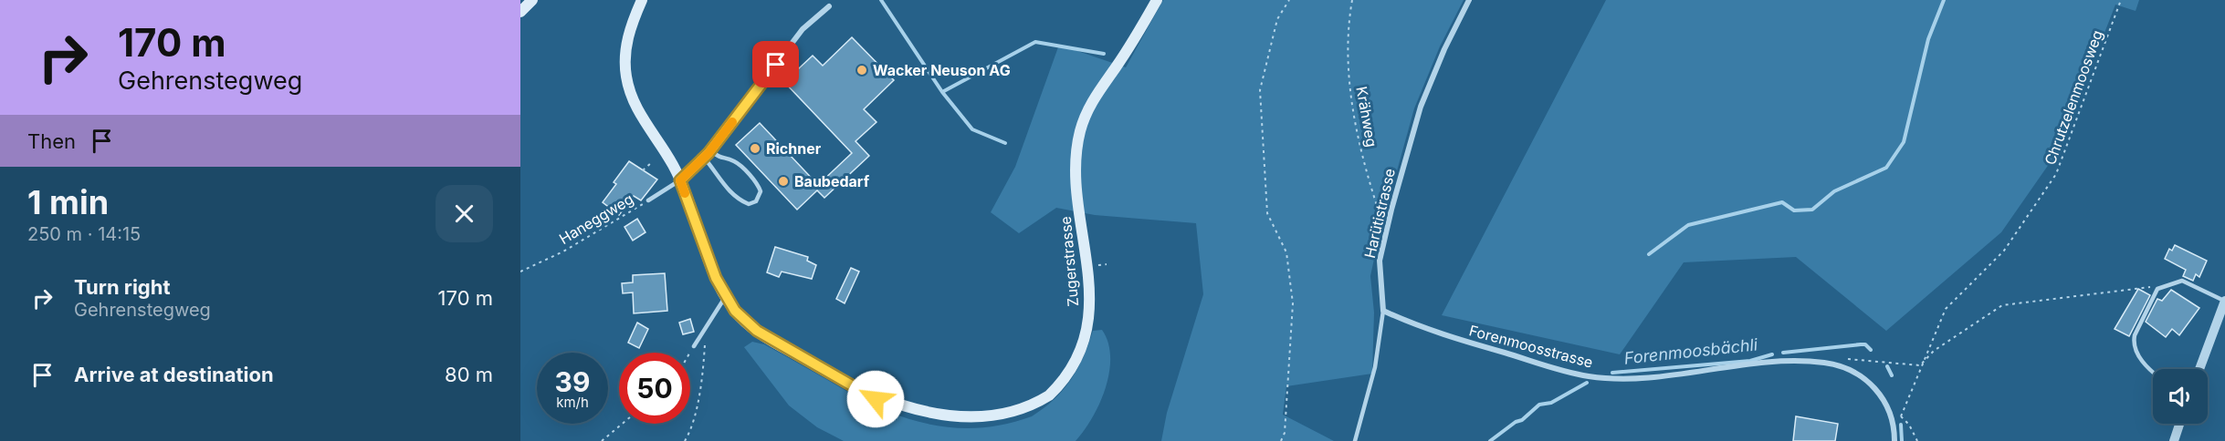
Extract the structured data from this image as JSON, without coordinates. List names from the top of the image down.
{
  "streets": {
    "main road": ["Zugerstrasse"],
    "street": ["Harütistrasse", "Forenmoosstrasse"],
    "lane": ["Haneggweg"],
    "path": ["Chrutzelenmoosweg", "Krähweg"]
  },
  "crossings": [
    ["Krähweg", "Harütistrasse"],
    ["Harütistrasse", "Forenmoosstrasse"]
  ],
  "water": ["Forenmoosbächli"],
  "places": ["Wacker Neuson AG", "Richner", "Baubedarf"],
  "page": {
    "turn": ["170 m", "Gehrenstegweg"],
    "then": "Then",
    "heading": ["1 min", "250 m · 14:15"],
    "list": [
      {
        "name": "Turn right",
        "note": "Gehrenstegweg",
        "value": "170 m"
      },
      {
        "name": "Arrive at destination",
        "value": "80 m"
      }
    ],
    "speed": "39 km/h",
    "limit": "50"
  }
}
